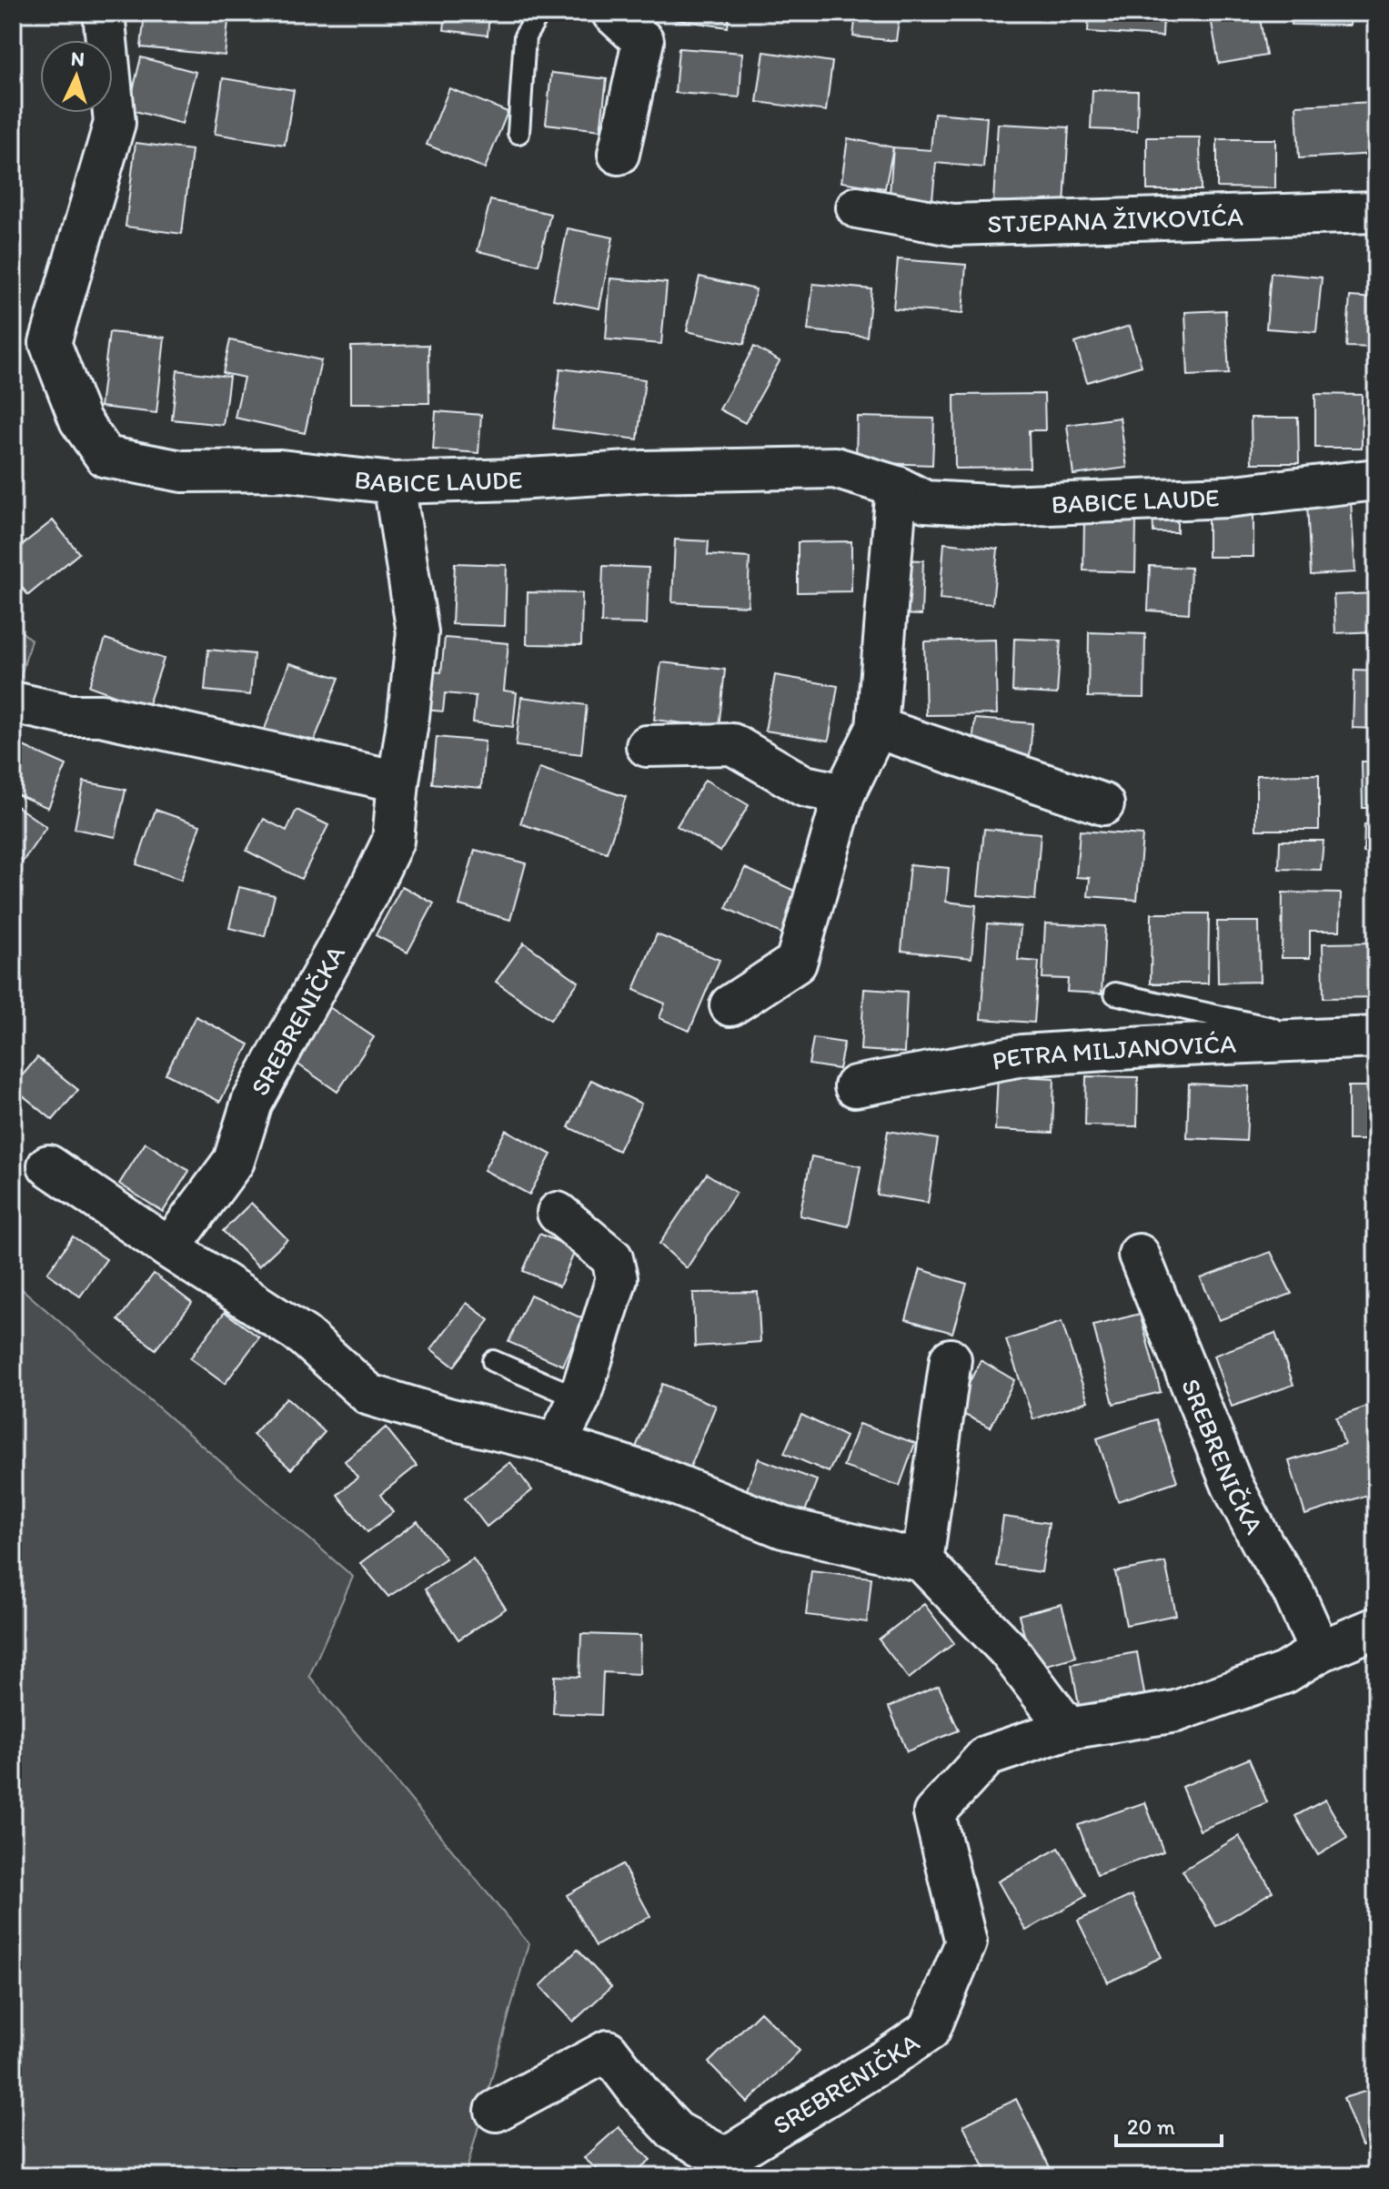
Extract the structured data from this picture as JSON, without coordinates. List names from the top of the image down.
{
  "streets": {
    "street": [
      "STJEPANA ŽIVKOVIĆA",
      "BABICE LAUDE",
      "SREBRENIČKA",
      "PETRA MILJANOVIĆA"
    ]
  },
  "crossings": [
    ["BABICE LAUDE", "SREBRENIČKA"]
  ],
  "scale_bar": "20 m",
  "north": "top"
}
